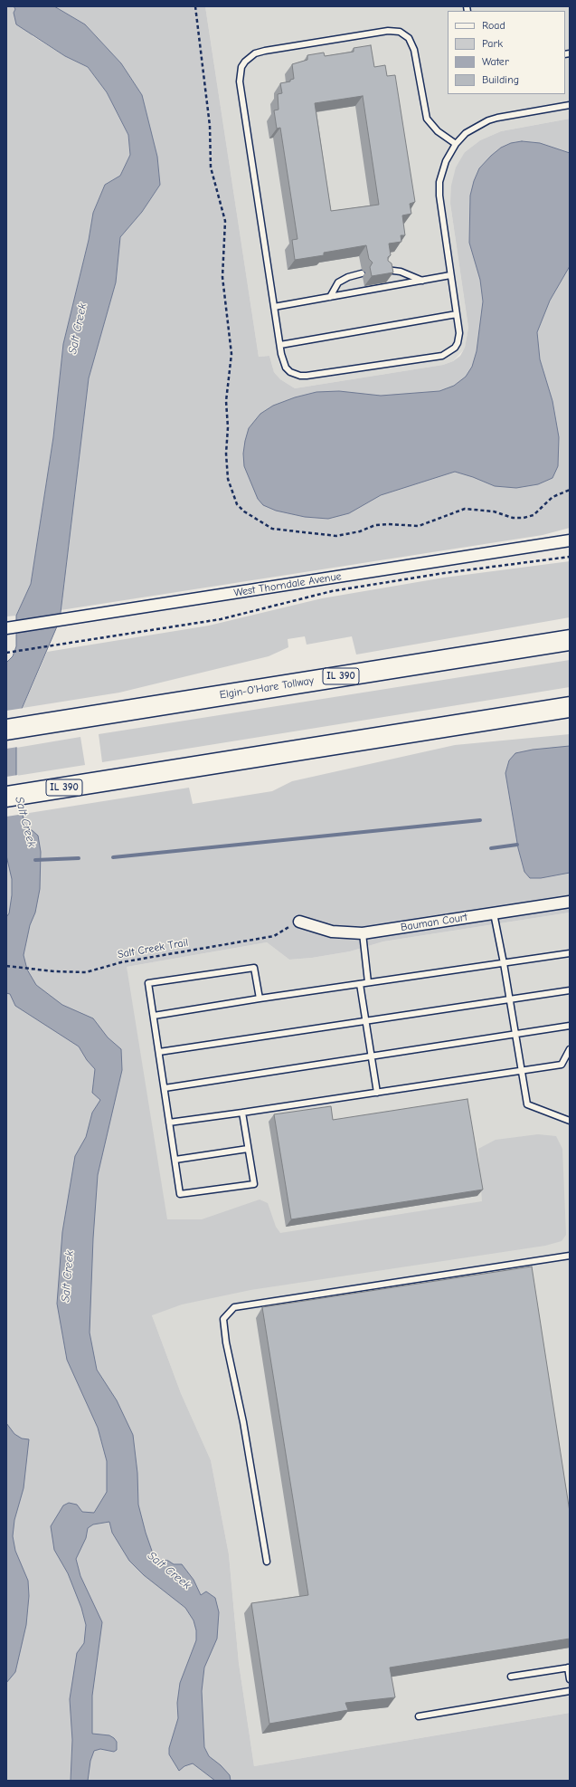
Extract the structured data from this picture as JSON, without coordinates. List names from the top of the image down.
{
  "streets": {
    "highway": ["IL 390", "Elgin-O'Hare Tollway"],
    "street": ["West Thorndale Avenue", "Bauman Court"],
    "path": ["Salt Creek Trail"]
  },
  "crossings": [
    ["Bauman Court", "Salt Creek Trail"]
  ],
  "water": ["Salt Creek"],
  "legend": [
    "Road",
    "Park",
    "Water",
    "Building"
  ]
}
